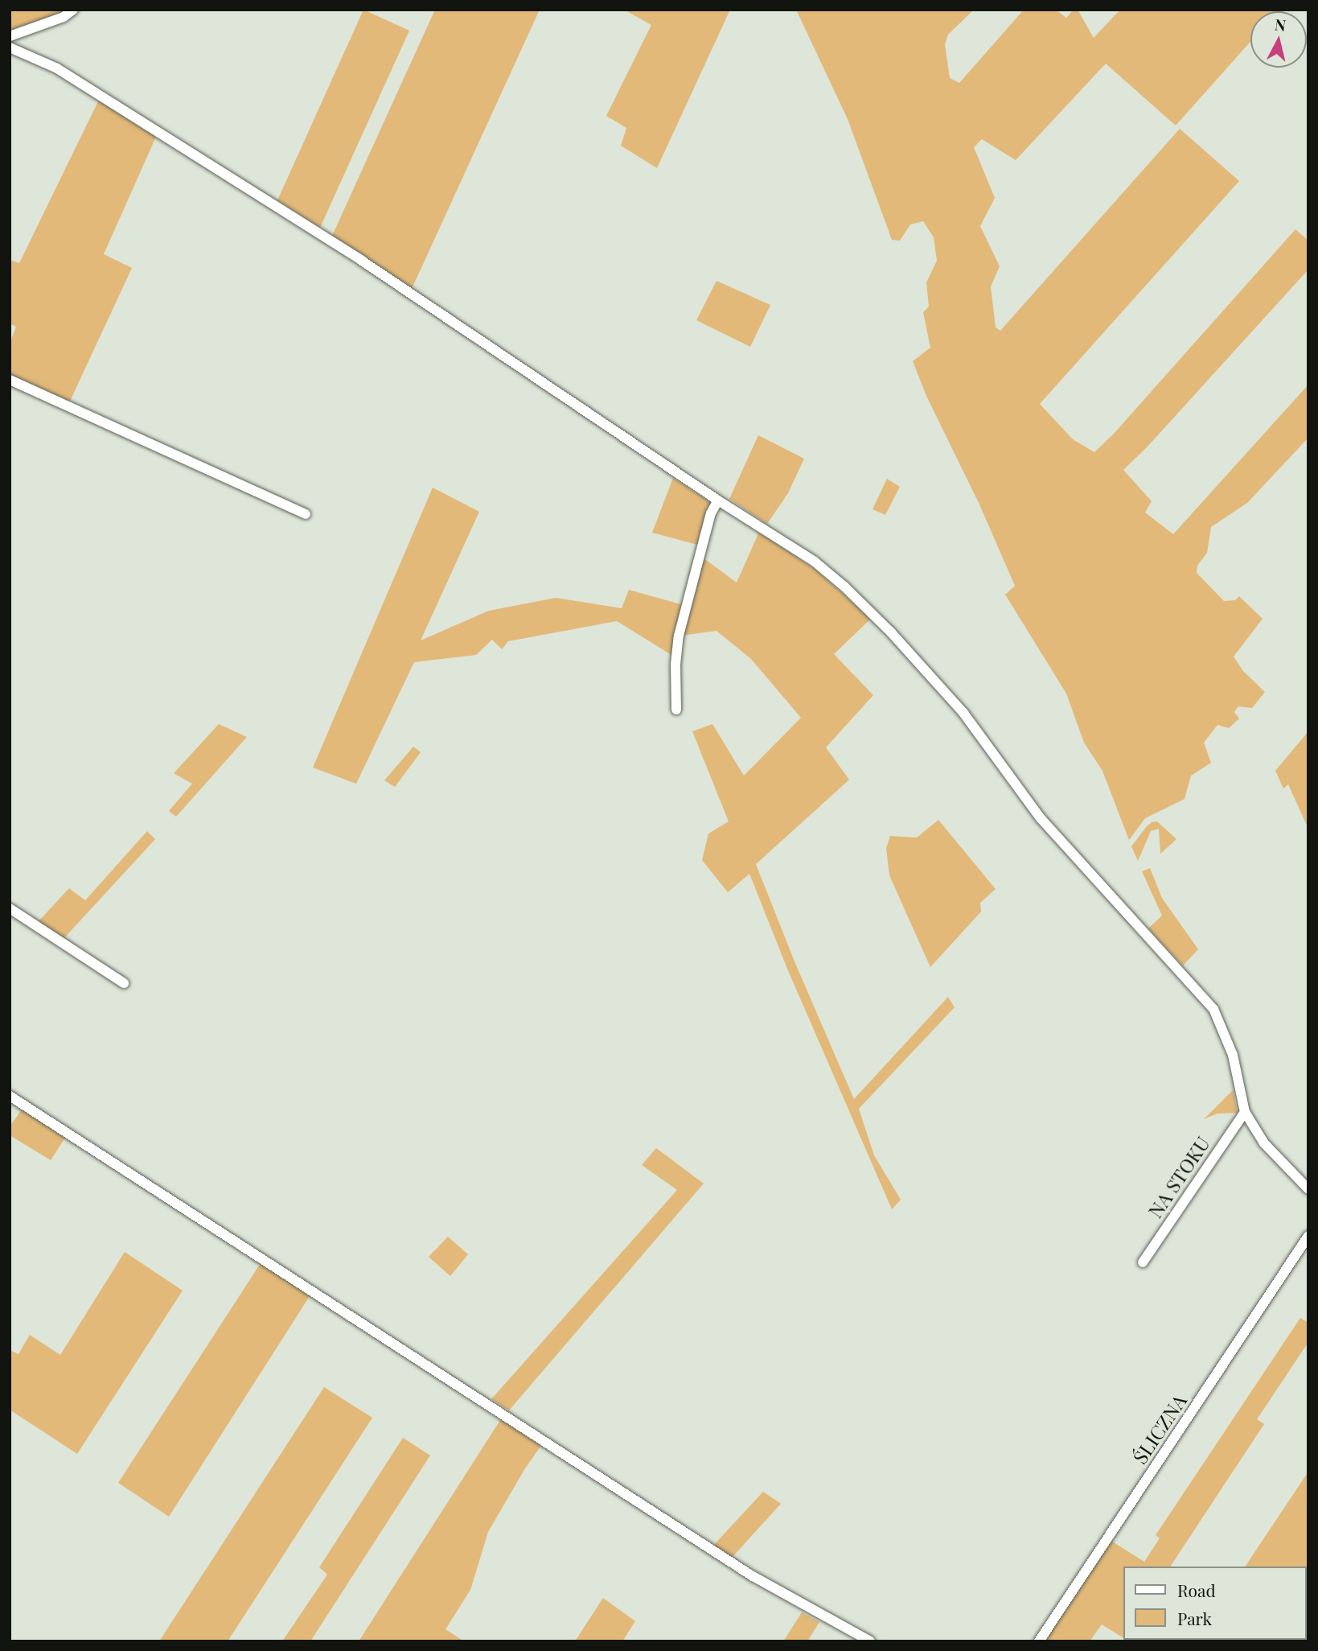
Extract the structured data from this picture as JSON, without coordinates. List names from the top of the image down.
{
  "streets": {
    "street": ["NA STOKU", "ŚLICZNA"]
  },
  "legend": ["Road", "Park"],
  "north": "top"
}
